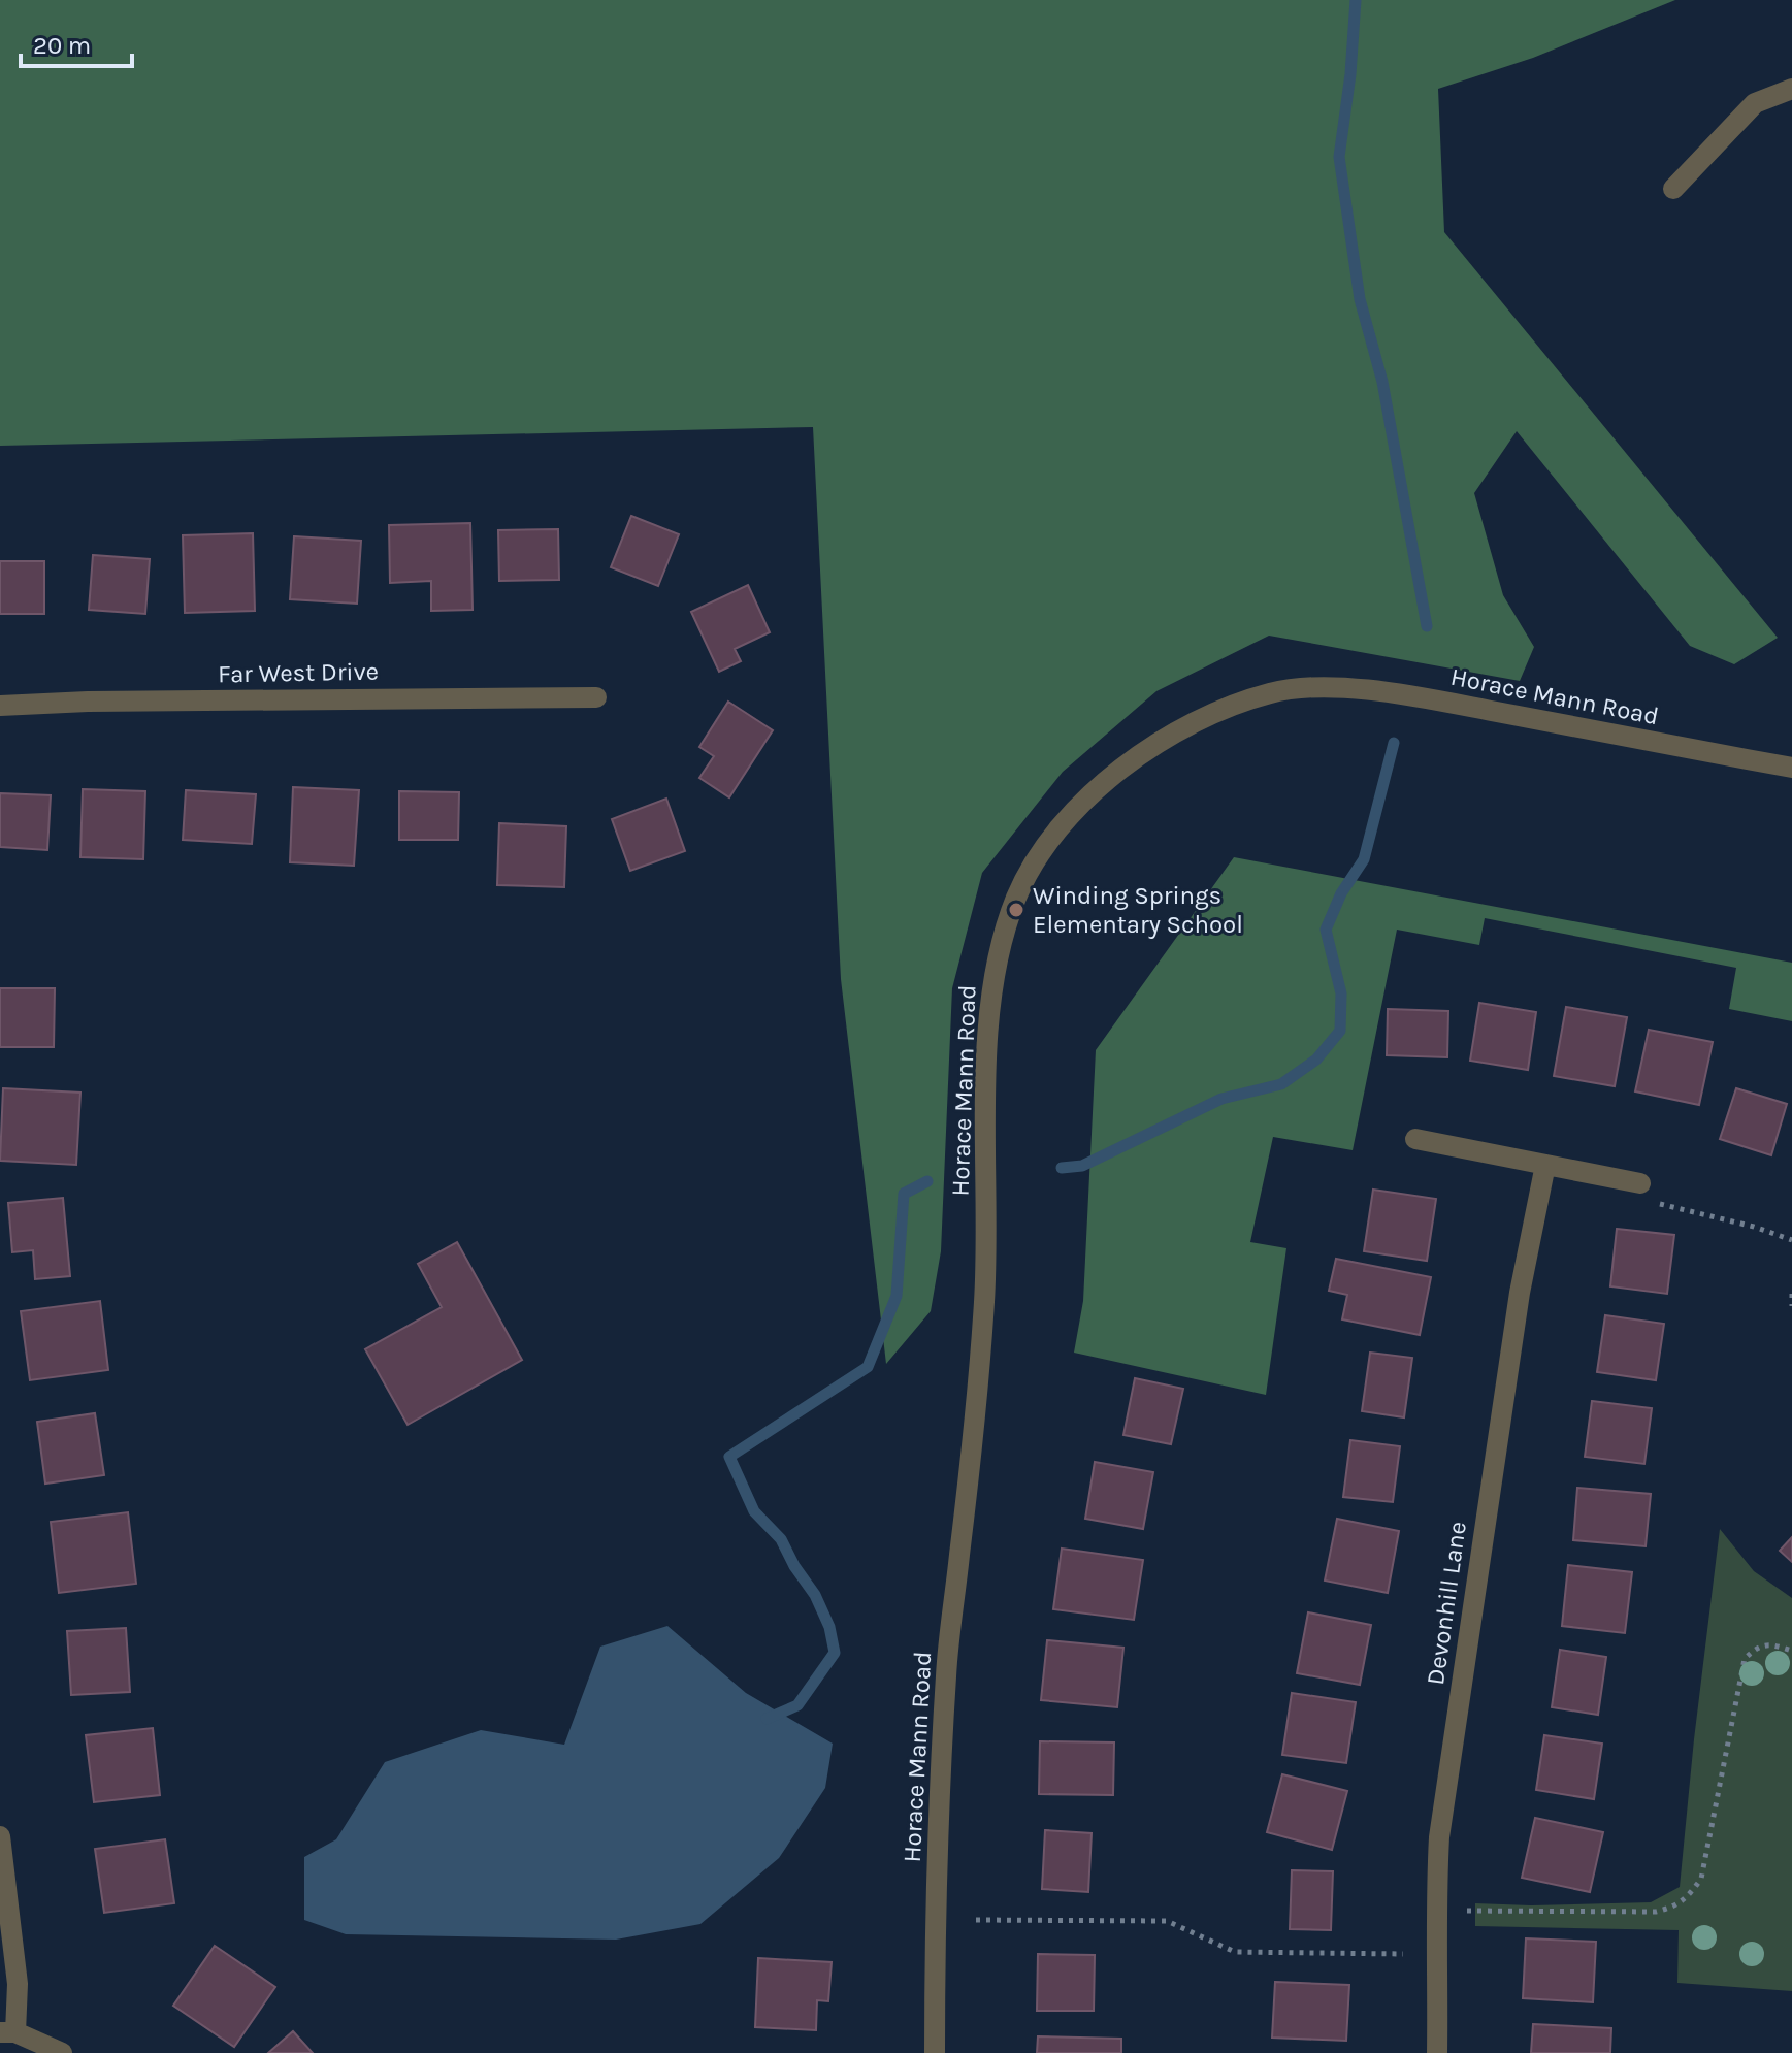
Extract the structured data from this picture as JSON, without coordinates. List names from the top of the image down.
{
  "streets": {
    "street": ["Far West Drive", "Horace Mann Road", "Devonhill Lane"]
  },
  "places": ["Winding Springs Elementary School"],
  "scale_bar": "20 m"
}
